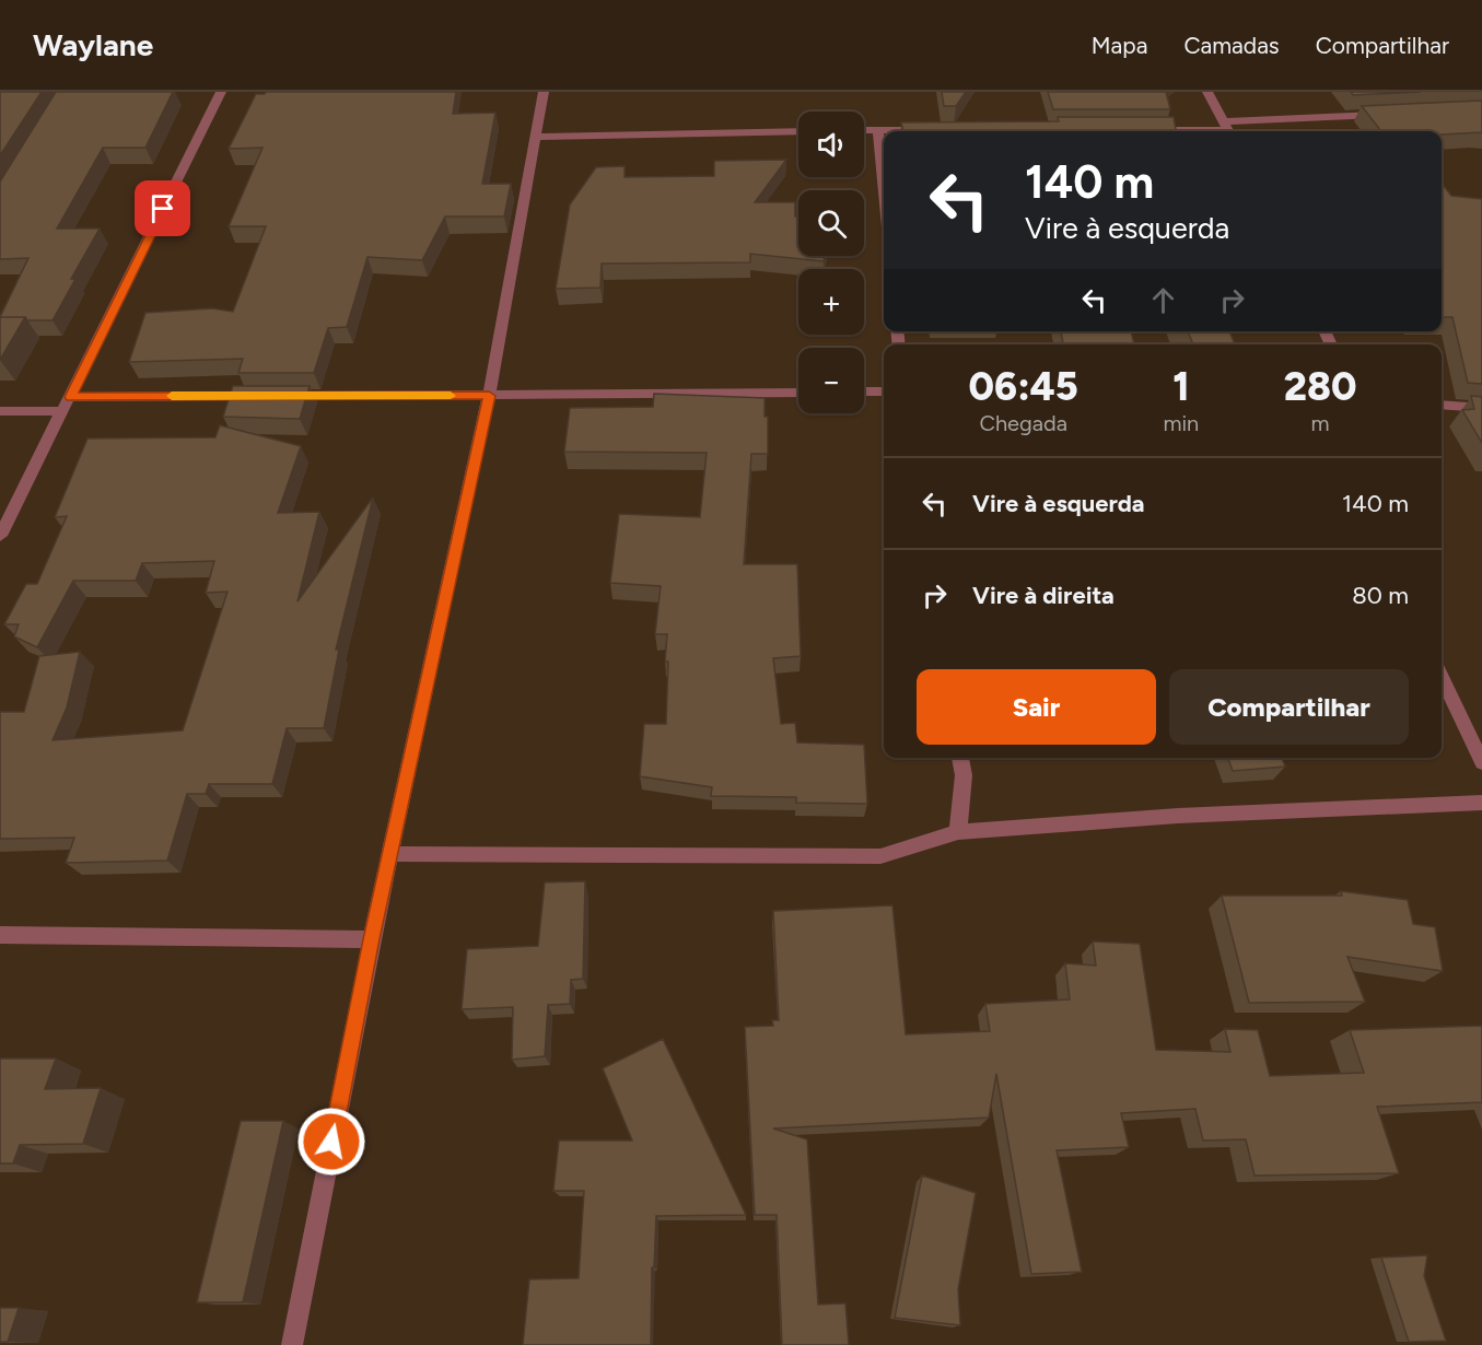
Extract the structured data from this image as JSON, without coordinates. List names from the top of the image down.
{
  "page": {
    "header": "Waylane",
    "nav": ["Mapa", "Camadas", "Compartilhar"],
    "map_buttons": ["+", "−"],
    "turn": ["140 m", "Vire à esquerda"],
    "eta": [
      "06:45",
      "Chegada",
      "1",
      "min",
      "280",
      "m"
    ],
    "list": [
      {
        "name": "Vire à esquerda",
        "value": "140 m"
      },
      {
        "name": "Vire à direita",
        "value": "80 m"
      }
    ],
    "buttons": ["Sair", "Compartilhar"]
  }
}
